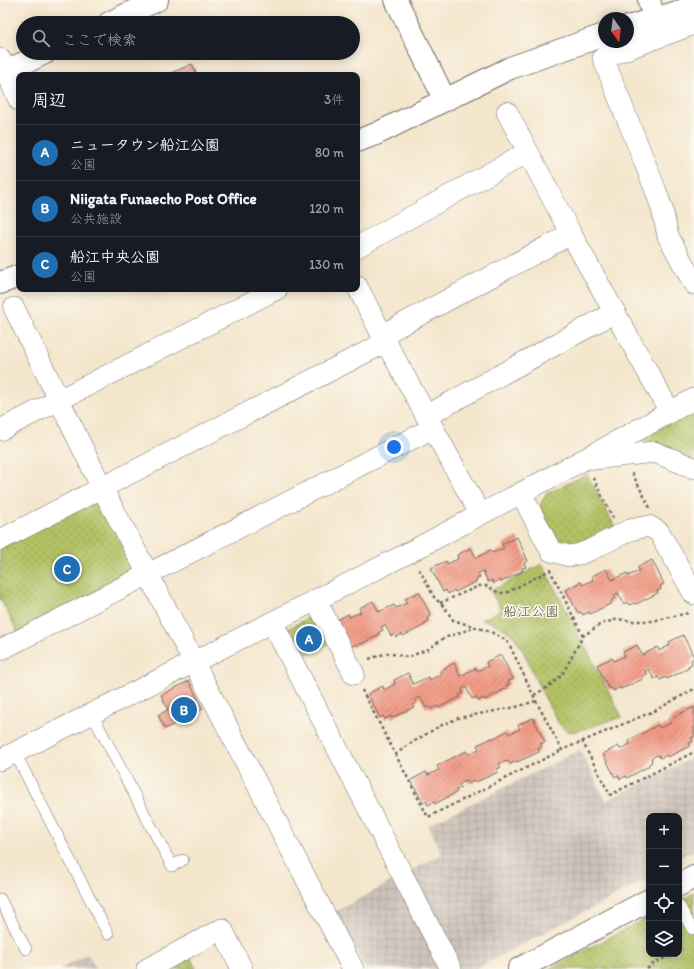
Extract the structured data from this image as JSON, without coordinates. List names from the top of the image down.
{
  "parks": ["船江公園"],
  "north": "bottom",
  "page": {
    "search": "ここで検索",
    "heading": ["周辺", "3件"],
    "list": [
      {
        "mark": "A",
        "name": "ニュータウン船江公園",
        "note": "公園",
        "value": "80 m"
      },
      {
        "mark": "B",
        "name": "Niigata Funaecho Post Office",
        "note": "公共施設",
        "value": "120 m"
      },
      {
        "mark": "C",
        "name": "船江中央公園",
        "note": "公園",
        "value": "130 m"
      }
    ],
    "pins": ["C", "A", "B"],
    "map_buttons": ["+", "−"]
  }
}
